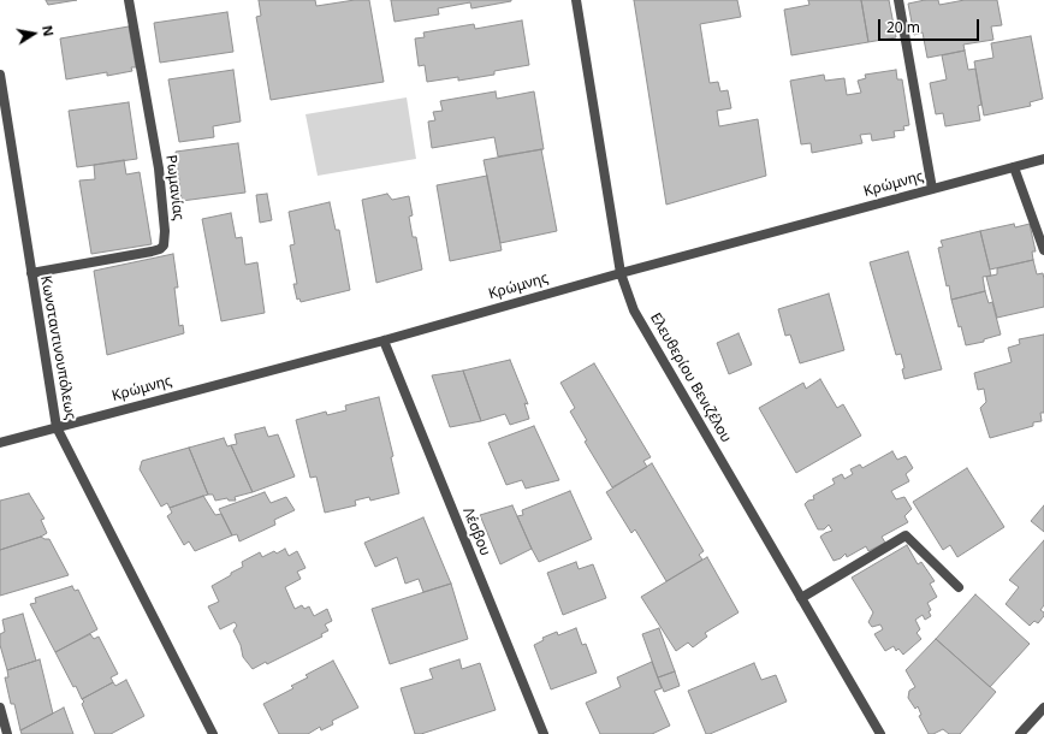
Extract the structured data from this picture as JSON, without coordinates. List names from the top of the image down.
{
  "streets": {
    "street": [
      "Κρώμνης",
      "Ρωμανίας",
      "Κωνσταντινουπόλεως",
      "Ελευθερίου Βενιζέλου",
      "Λέσβου"
    ]
  },
  "crossings": [
    ["Κρώμνης", "Κωνσταντινουπόλεως"],
    ["Κρώμνης", "Ελευθερίου Βενιζέλου"],
    ["Κρώμνης", "Λέσβου"],
    ["Ρωμανίας", "Κωνσταντινουπόλεως"]
  ],
  "scale_bar": "20 m",
  "north": "right"
}
